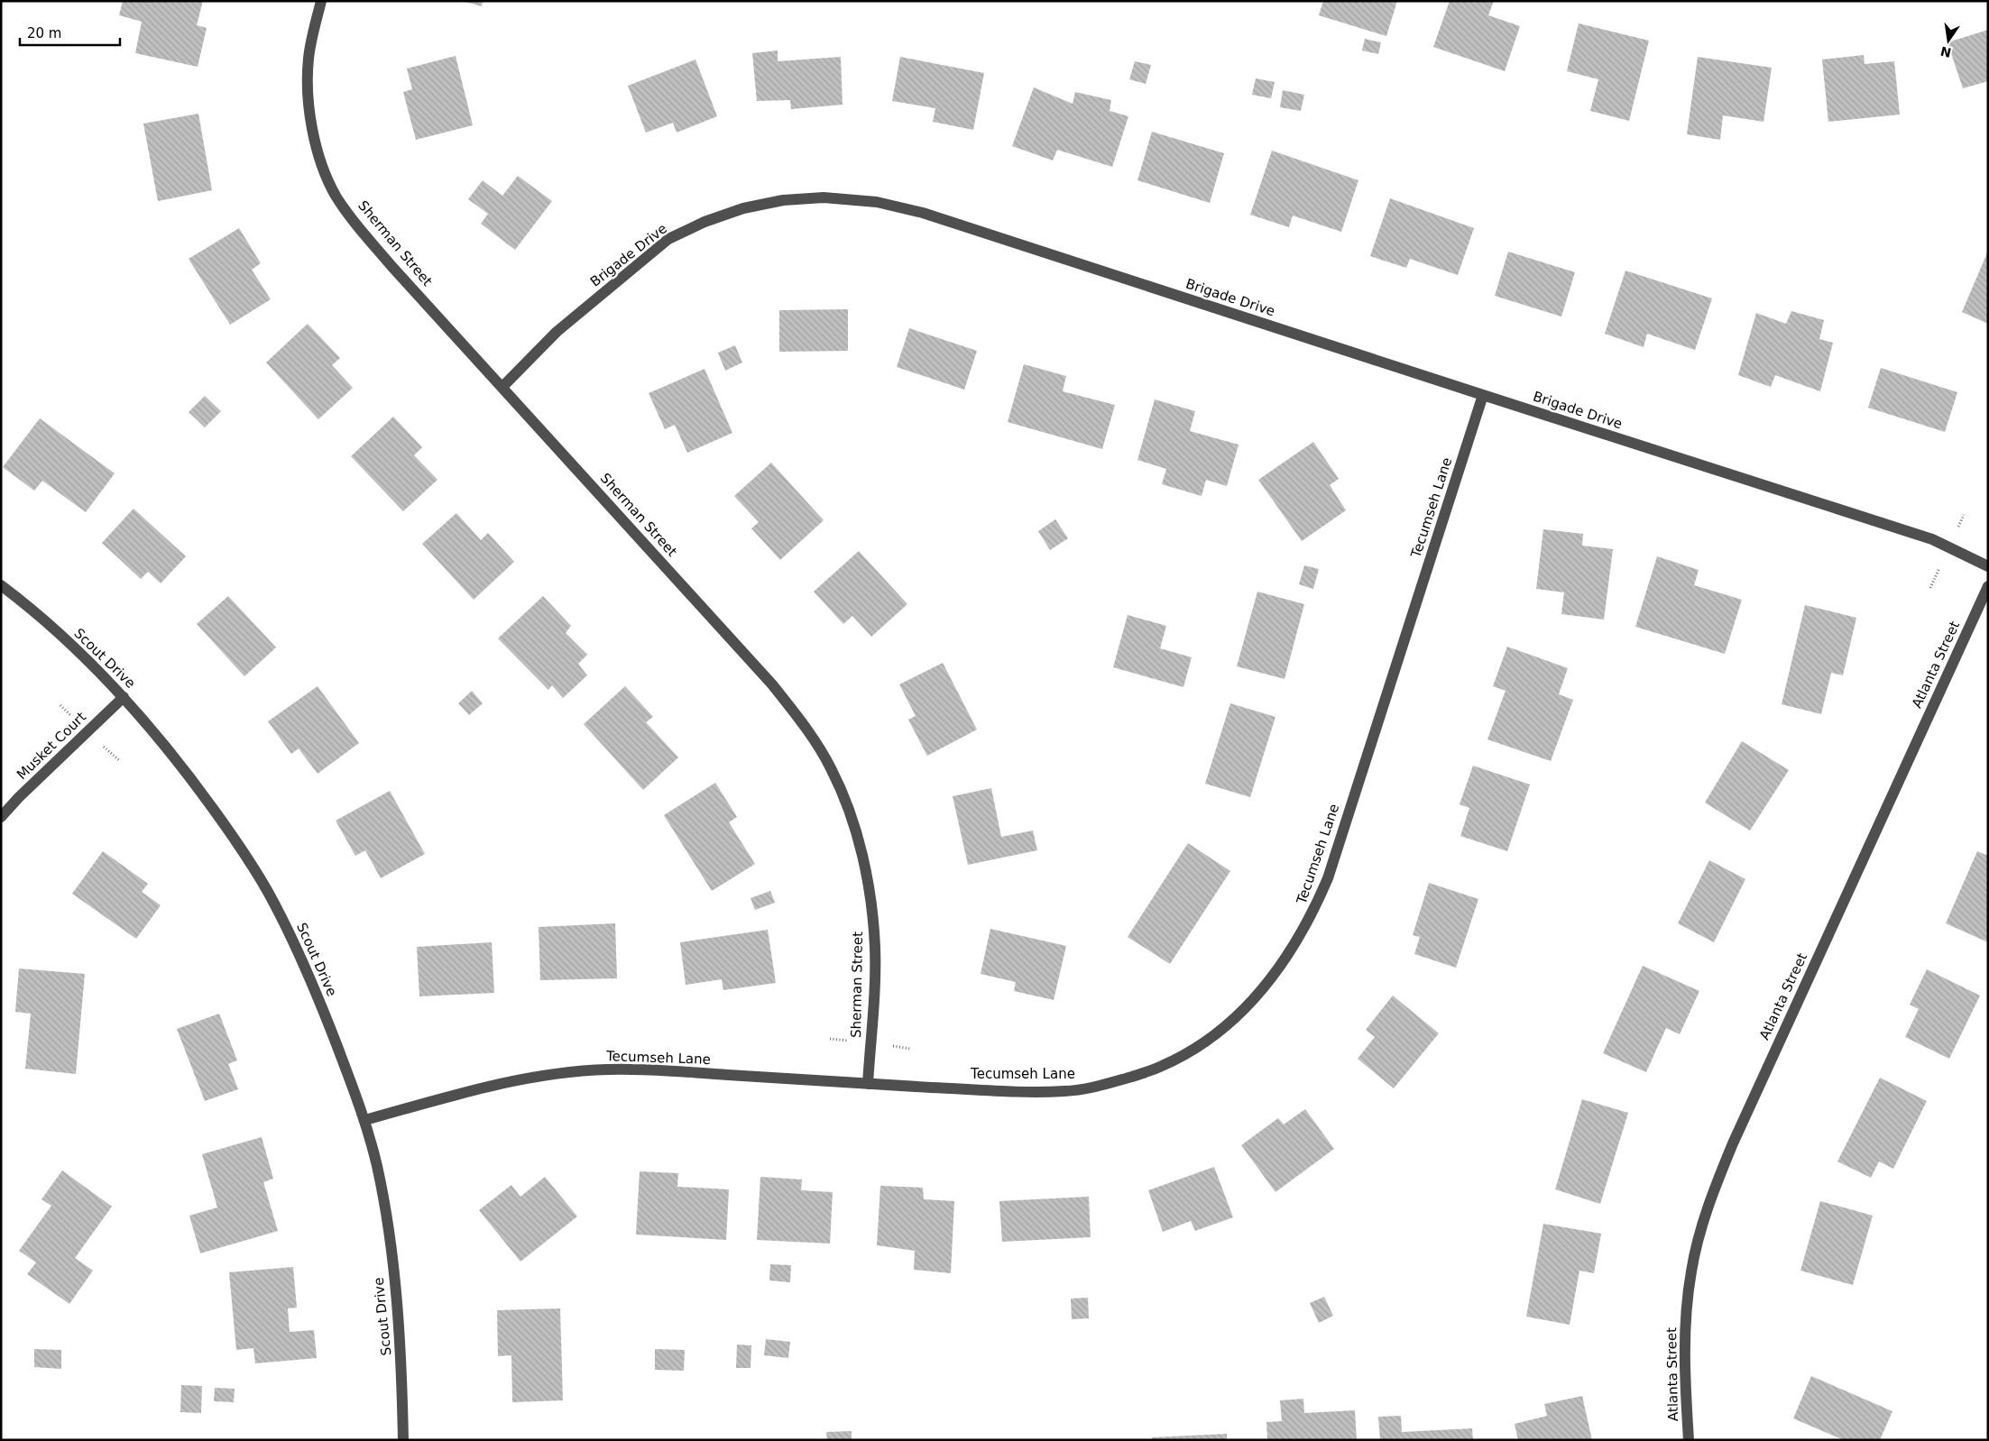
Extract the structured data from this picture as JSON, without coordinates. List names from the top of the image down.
{
  "streets": {
    "street": [
      "Sherman Street",
      "Brigade Drive",
      "Tecumseh Lane",
      "Scout Drive",
      "Atlanta Street",
      "Musket Court"
    ]
  },
  "crossings": [
    ["Sherman Street", "Brigade Drive"],
    ["Sherman Street", "Tecumseh Lane"],
    ["Brigade Drive", "Tecumseh Lane"],
    ["Tecumseh Lane", "Scout Drive"],
    ["Scout Drive", "Musket Court"]
  ],
  "scale_bar": "20 m",
  "north": "bottom"
}
